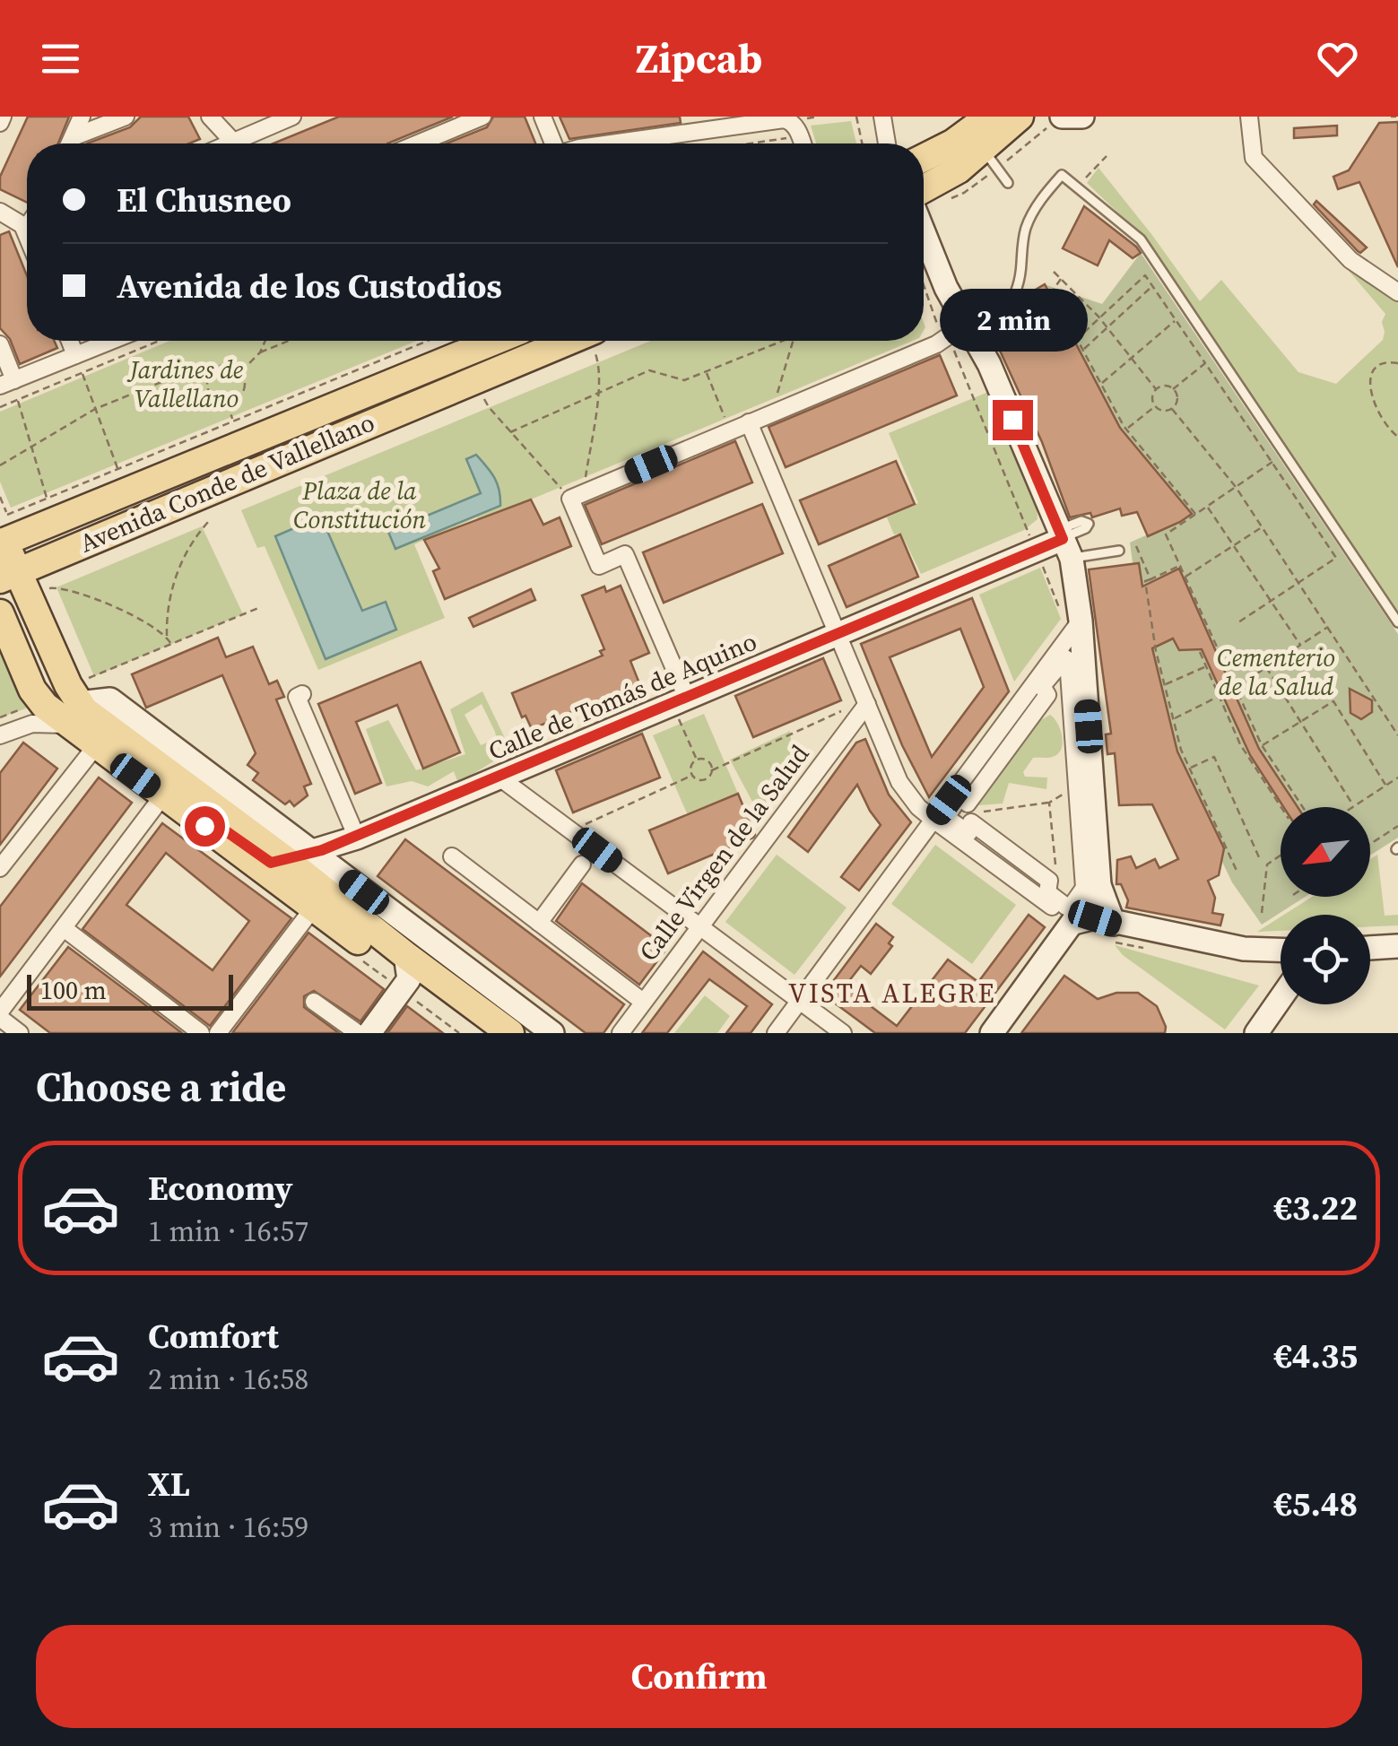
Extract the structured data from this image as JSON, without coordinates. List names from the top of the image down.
{
  "streets": {
    "main road": ["Avenida Conde de Vallellano"],
    "street": ["Calle de Tomás de Aquino", "Calle Virgen de la Salud"]
  },
  "districts": ["VISTA ALEGRE"],
  "parks": ["Jardines de Vallellano", "Plaza de la Constitución", "Cementerio de la Salud"],
  "scale_bar": "100 m",
  "north": "bottom left",
  "page": {
    "header": "Zipcab",
    "banner": ["El Chusneo", "Avenida de los Custodios"],
    "bubble": "2 min",
    "scale": "100 m",
    "heading": "Choose a ride",
    "list": [
      {
        "name": "Economy",
        "note": "1 min · 16:57",
        "value": "€3.22"
      },
      {
        "name": "Comfort",
        "note": "2 min · 16:58",
        "value": "€4.35"
      },
      {
        "name": "XL",
        "note": "3 min · 16:59",
        "value": "€5.48"
      }
    ],
    "buttons": "Confirm"
  }
}
